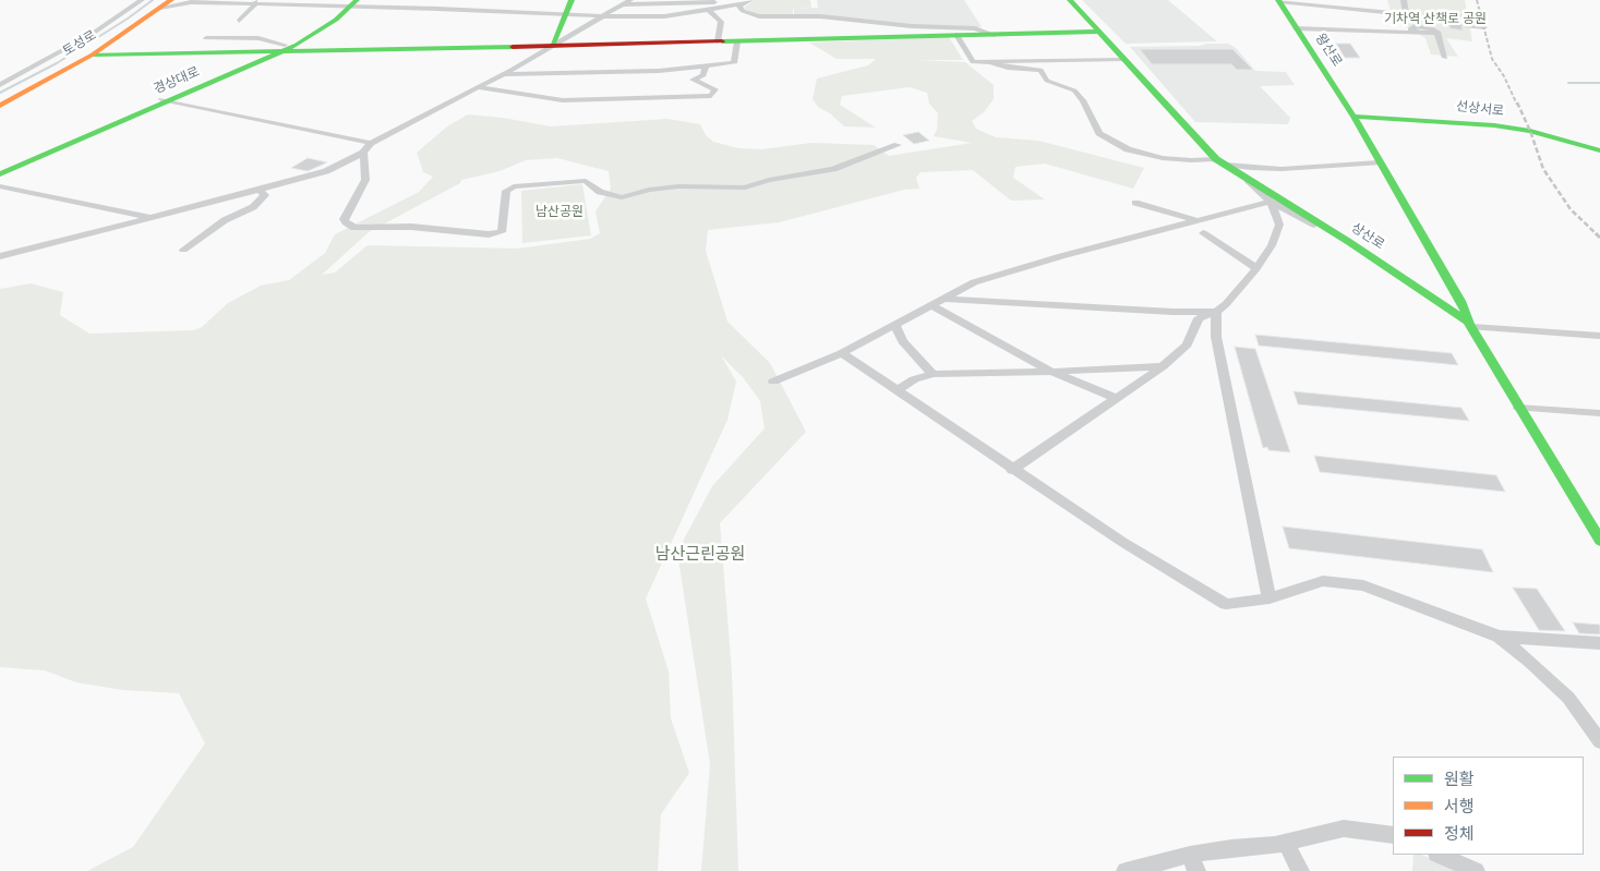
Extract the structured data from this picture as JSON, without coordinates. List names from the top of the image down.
{
  "streets": {
    "street": [
      "토성로",
      "왕산로",
      "경상대로",
      "선상서로",
      "상산로"
    ]
  },
  "crossings": [
    ["왕산로", "선상서로"],
    ["왕산로", "상산로"]
  ],
  "parks": ["기차역 산책로 공원", "남산공원", "남산근린공원"],
  "legend": ["원활", "서행", "정체"]
}
